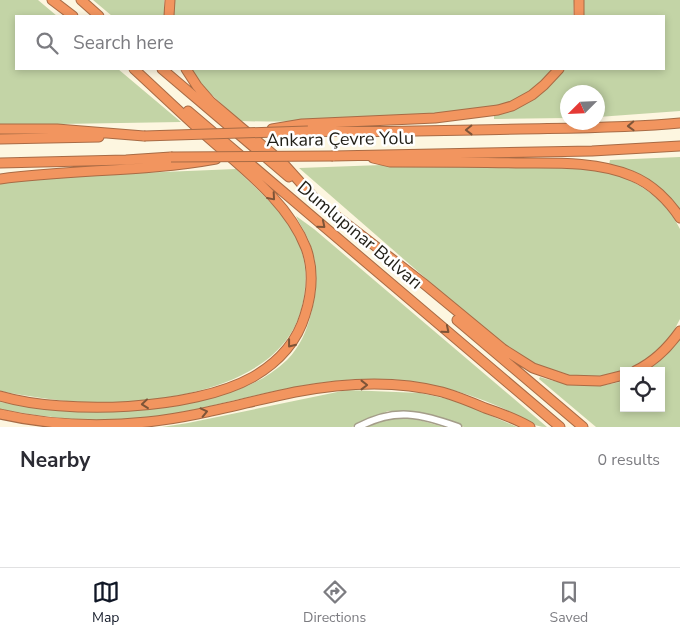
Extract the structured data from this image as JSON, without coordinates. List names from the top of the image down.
{
  "streets": {
    "highway": ["Ankara Çevre Yolu", "Dumlupınar Bulvarı"]
  },
  "north": "bottom left",
  "page": {
    "search": "Search here",
    "heading": ["Nearby", "0 results"],
    "nav": ["Map", "Directions", "Saved"]
  }
}
